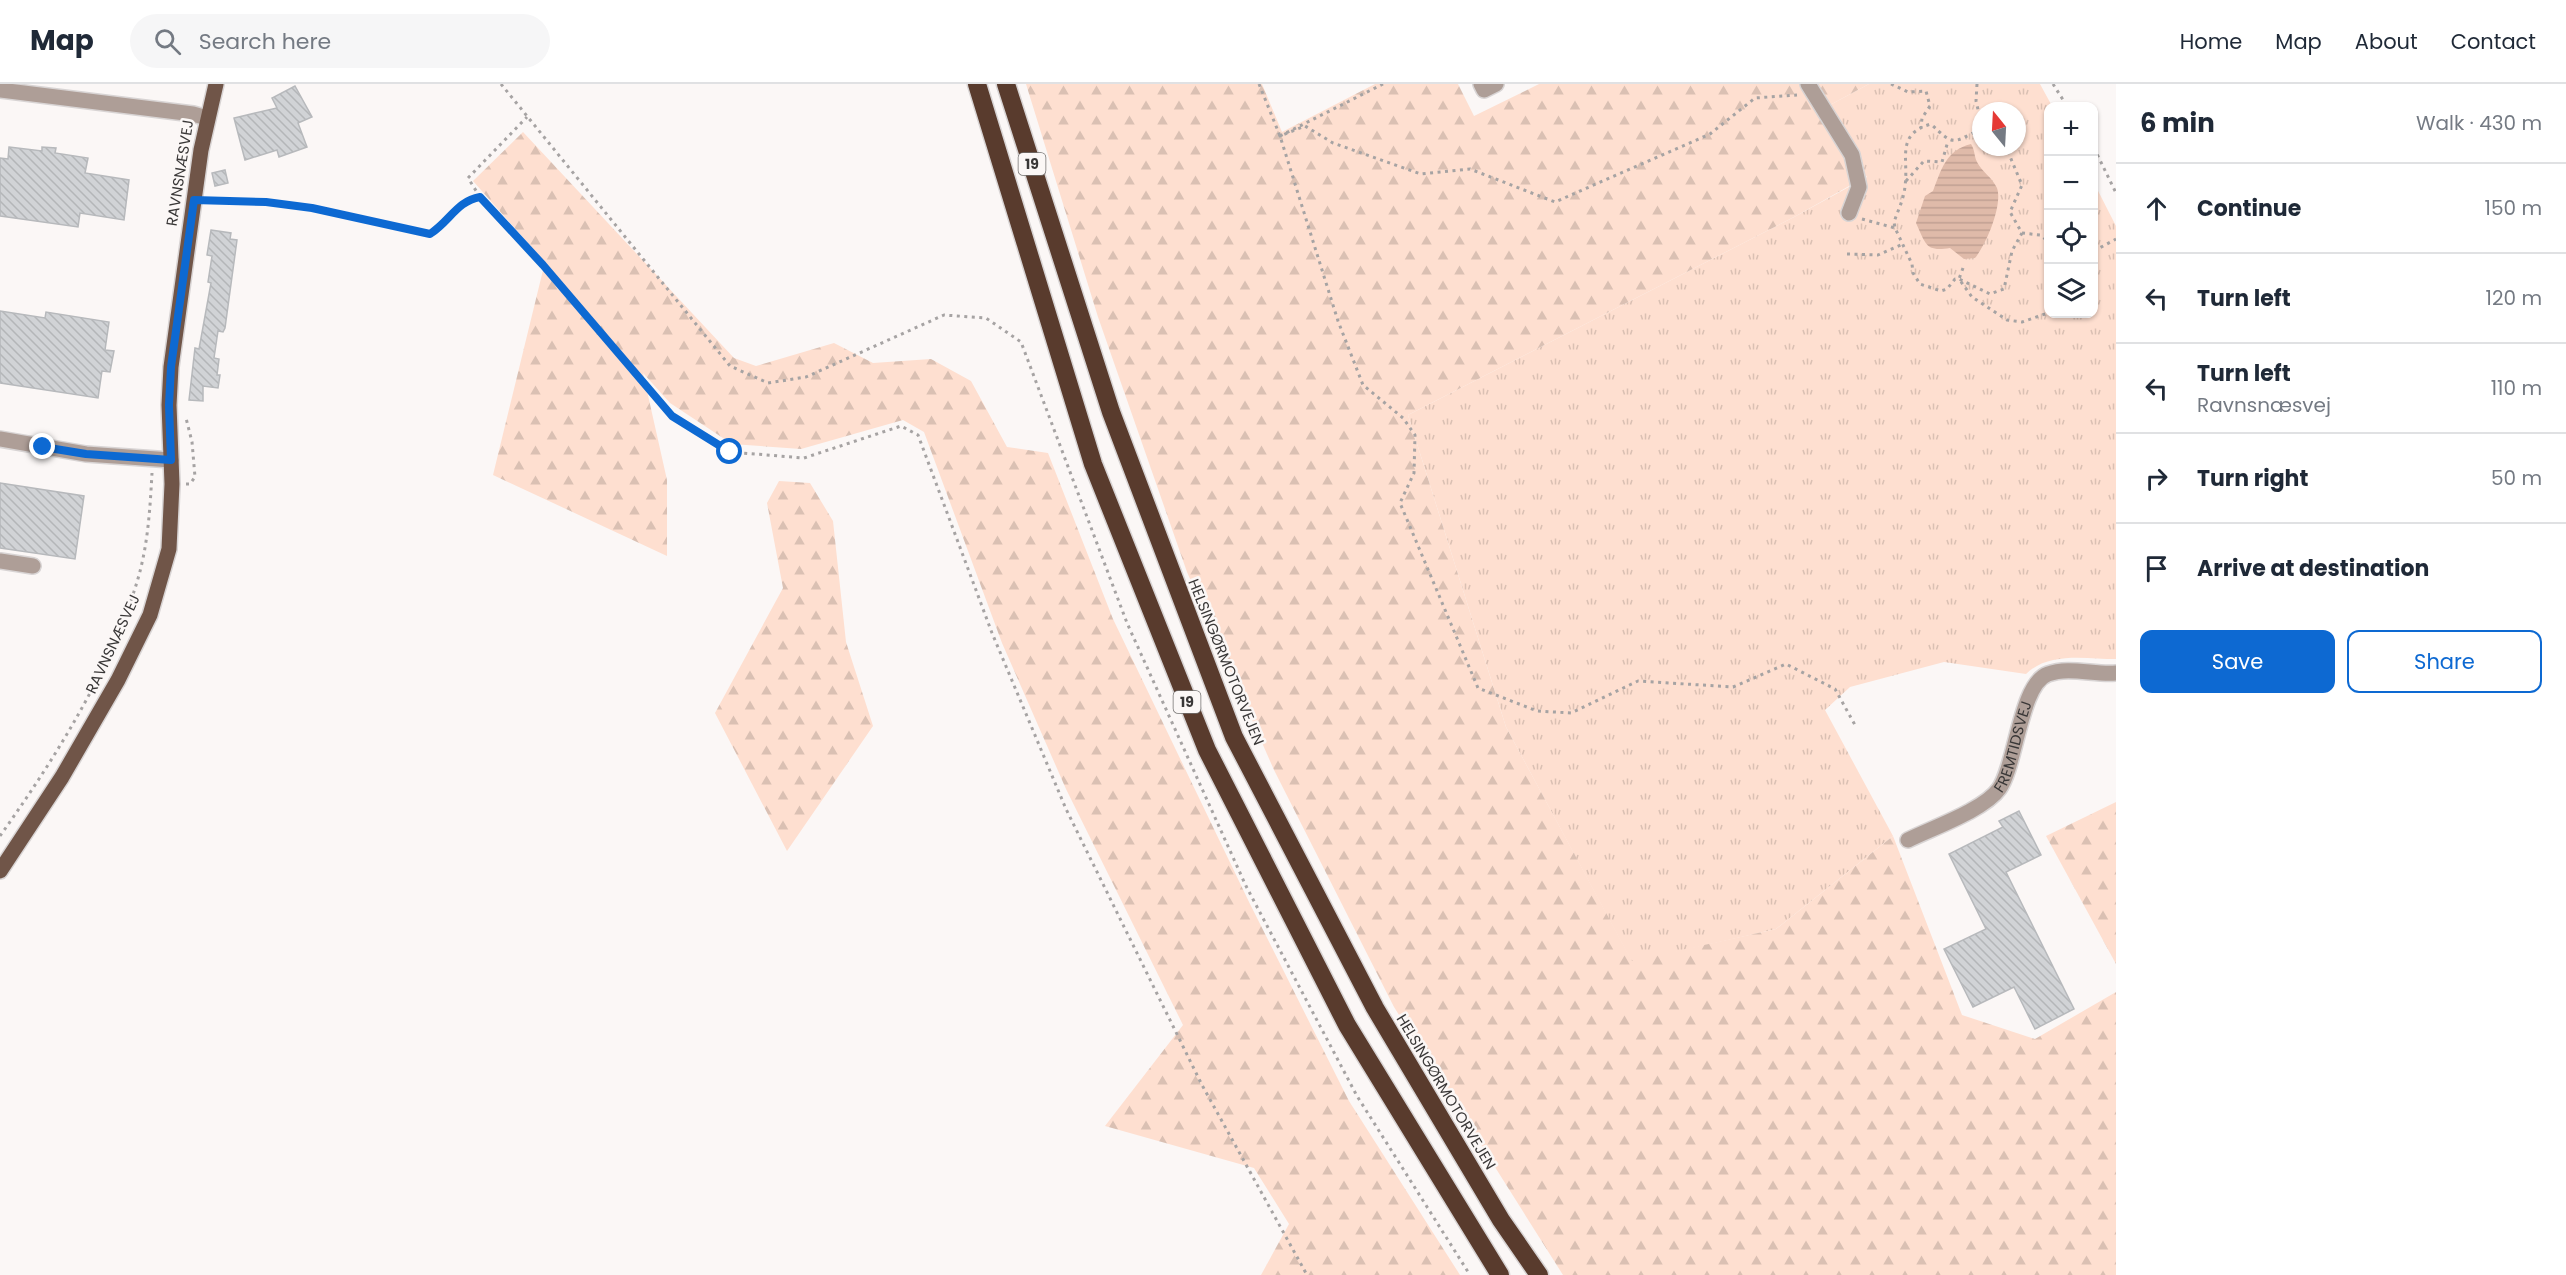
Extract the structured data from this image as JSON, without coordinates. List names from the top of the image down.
{
  "streets": {
    "highway": ["19", "HELSINGØRMOTORVEJEN"],
    "main road": ["RAVNSNÆSVEJ"],
    "street": ["FREMTIDSVEJ"]
  },
  "north": "top",
  "page": {
    "header": "Map",
    "search": "Search here",
    "nav": [
      "Home",
      "Map",
      "About",
      "Contact"
    ],
    "heading": ["6 min", "Walk · 430 m"],
    "map_buttons": ["+", "−"],
    "list": [
      ["Continue", "150 m"],
      ["Turn left", "120 m"],
      ["Turn left", "Ravnsnæsvej", "110 m"],
      ["Turn right", "50 m"],
      "Arrive at destination"
    ],
    "buttons": ["Save", "Share"]
  }
}
